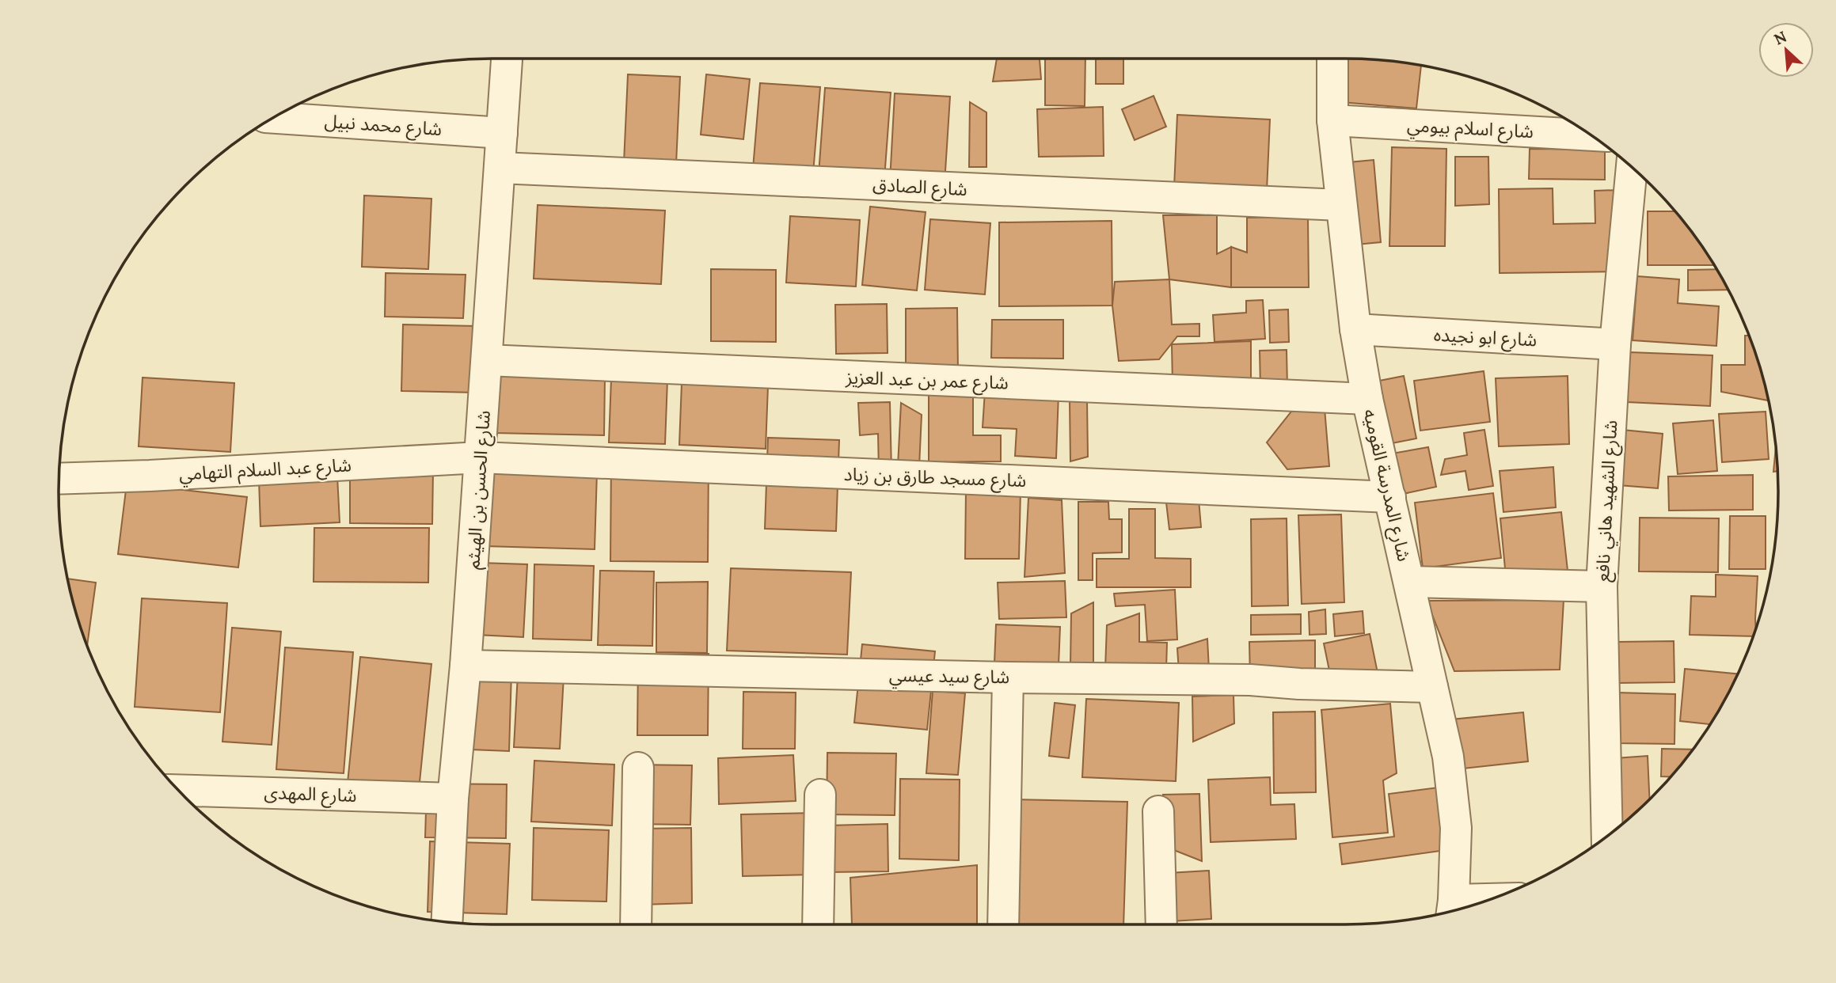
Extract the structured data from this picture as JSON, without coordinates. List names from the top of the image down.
{
  "streets": {
    "street": [
      "شارع محمد نبيل",
      "شارع اسلام بيومي",
      "شارع الصادق",
      "شارع ابو نجيده",
      "شارع عمر بن عبد العزيز",
      "شارع عبد السلام التهامي",
      "شارع مسجد طارق بن زياد",
      "شارع المدرسة القوميه",
      "شارع الحسن بن الهيثم",
      "شارع الشهيد هاني نافع",
      "شارع سيد عيسي",
      "شارع المهدى"
    ]
  },
  "crossings": [
    ["شارع محمد نبيل", "شارع الحسن بن الهيثم"],
    ["شارع اسلام بيومي", "شارع المدرسة القوميه"],
    ["شارع الصادق", "شارع المدرسة القوميه"],
    ["شارع الصادق", "شارع الحسن بن الهيثم"],
    ["شارع ابو نجيده", "شارع المدرسة القوميه"],
    ["شارع ابو نجيده", "شارع الشهيد هاني نافع"],
    ["شارع عمر بن عبد العزيز", "شارع المدرسة القوميه"],
    ["شارع عمر بن عبد العزيز", "شارع الحسن بن الهيثم"],
    ["شارع عبد السلام التهامي", "شارع مسجد طارق بن زياد"],
    ["شارع عبد السلام التهامي", "شارع الحسن بن الهيثم"],
    ["شارع مسجد طارق بن زياد", "شارع المدرسة القوميه"],
    ["شارع مسجد طارق بن زياد", "شارع الحسن بن الهيثم"],
    ["شارع المدرسة القوميه", "شارع سيد عيسي"],
    ["شارع الحسن بن الهيثم", "شارع سيد عيسي"],
    ["شارع الحسن بن الهيثم", "شارع المهدى"]
  ],
  "north": "top left"
}
